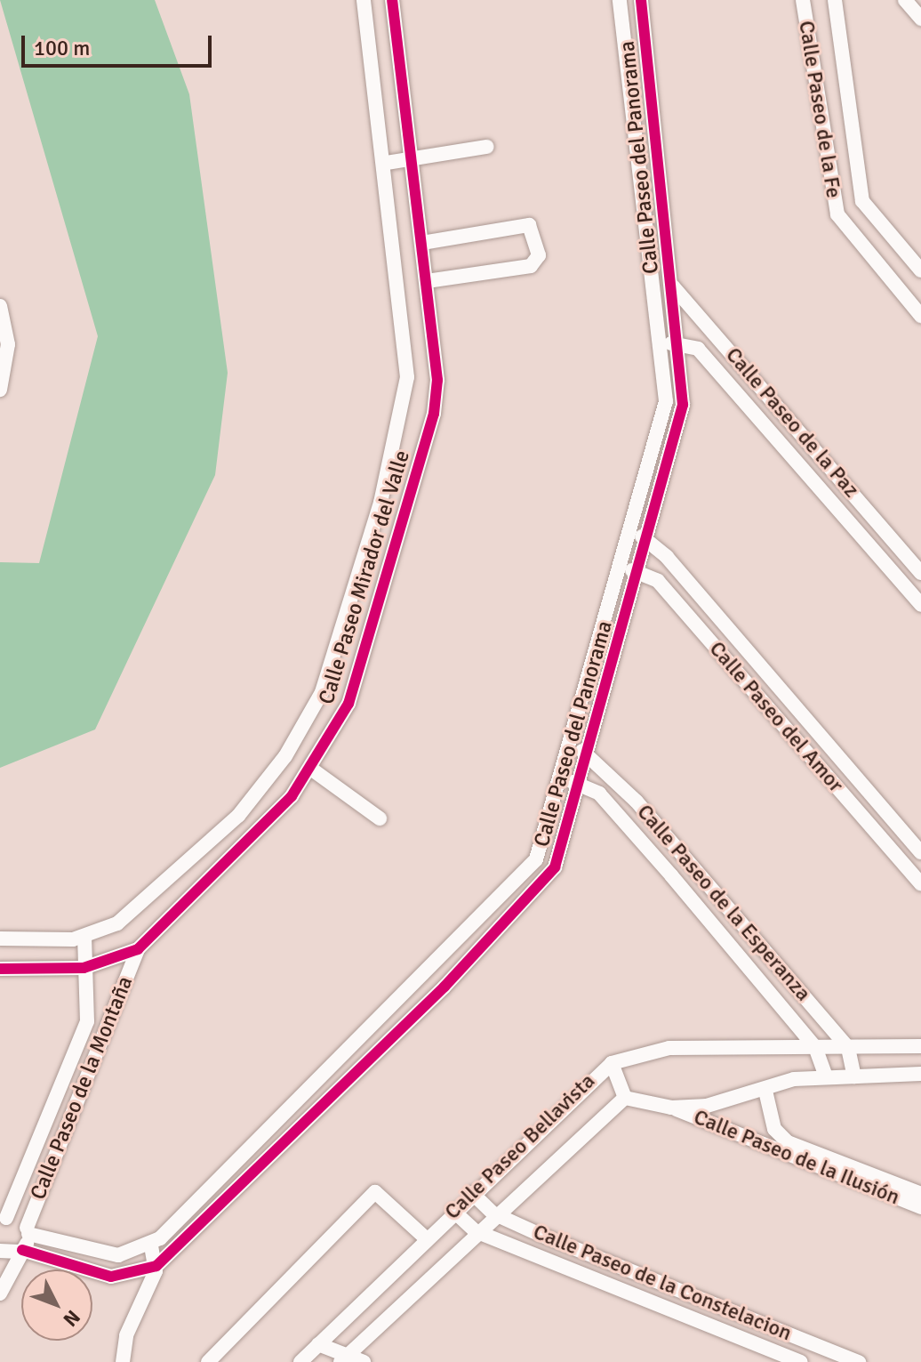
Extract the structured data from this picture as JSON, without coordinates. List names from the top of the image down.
{
  "streets": {
    "street": [
      "Calle Paseo de la Fe",
      "Calle Paseo del Panorama",
      "Calle Paseo de la Paz",
      "Calle Paseo Mirador del Valle",
      "Calle Paseo del Amor",
      "Calle Paseo de la Esperanza",
      "Calle Paseo de la Montaña",
      "Calle Paseo Bellavista",
      "Calle Paseo de la Ilusión",
      "Calle Paseo de la Constelacion"
    ]
  },
  "crossings": [
    ["Calle Paseo del Panorama", "Calle Paseo de la Paz"],
    ["Calle Paseo del Panorama", "Calle Paseo del Amor"],
    ["Calle Paseo del Panorama", "Calle Paseo de la Esperanza"],
    ["Calle Paseo del Panorama", "Calle Paseo de la Montaña"],
    ["Calle Paseo Mirador del Valle", "Calle Paseo de la Montaña"],
    ["Calle Paseo de la Esperanza", "Calle Paseo Bellavista"],
    ["Calle Paseo Bellavista", "Calle Paseo de la Ilusión"],
    ["Calle Paseo Bellavista", "Calle Paseo de la Constelacion"]
  ],
  "scale_bar": "100 m",
  "north": "bottom right"
}
